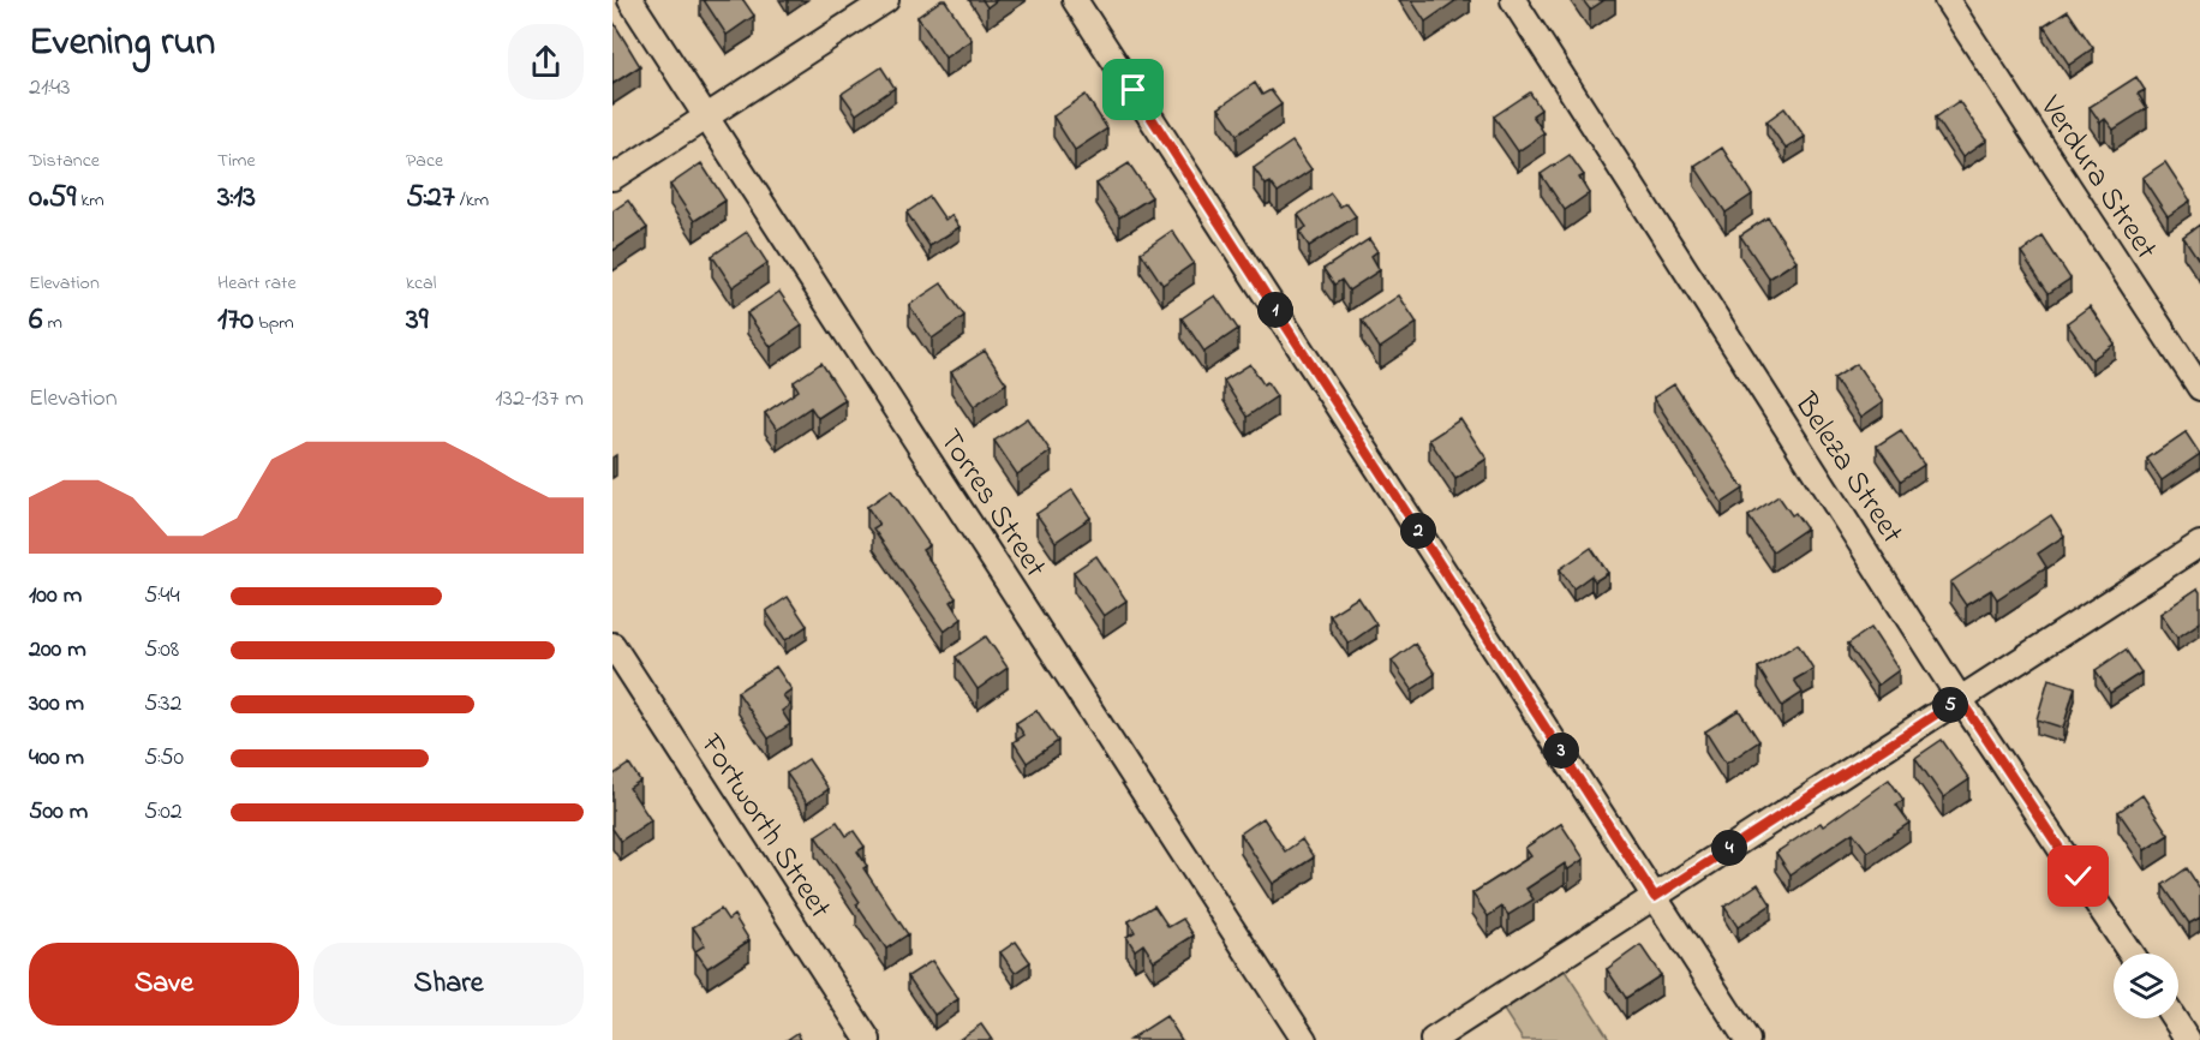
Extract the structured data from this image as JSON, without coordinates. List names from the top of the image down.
{
  "streets": {
    "street": [
      "Verdura Street",
      "Beleza Street",
      "Torres Street",
      "Fortworth Street"
    ]
  },
  "page": {
    "heading": ["Evening run", "21:43"],
    "stats": [
      ["Distance", "0.59 km"],
      ["Time", "3:13"],
      ["Pace", "5:27 /km"],
      ["Elevation", "6 m"],
      ["Heart rate", "170 bpm"],
      ["kcal", "39"]
    ],
    "pins": [
      "1",
      "2",
      "5",
      "3",
      "4"
    ],
    "chart": ["Elevation", "132–137 m"],
    "list": [
      {
        "name": "100 m",
        "note": "5:44"
      },
      {
        "name": "200 m",
        "note": "5:08"
      },
      {
        "name": "300 m",
        "note": "5:32"
      },
      {
        "name": "400 m",
        "note": "5:50"
      },
      {
        "name": "500 m",
        "note": "5:02"
      }
    ],
    "buttons": ["Save", "Share"]
  }
}
